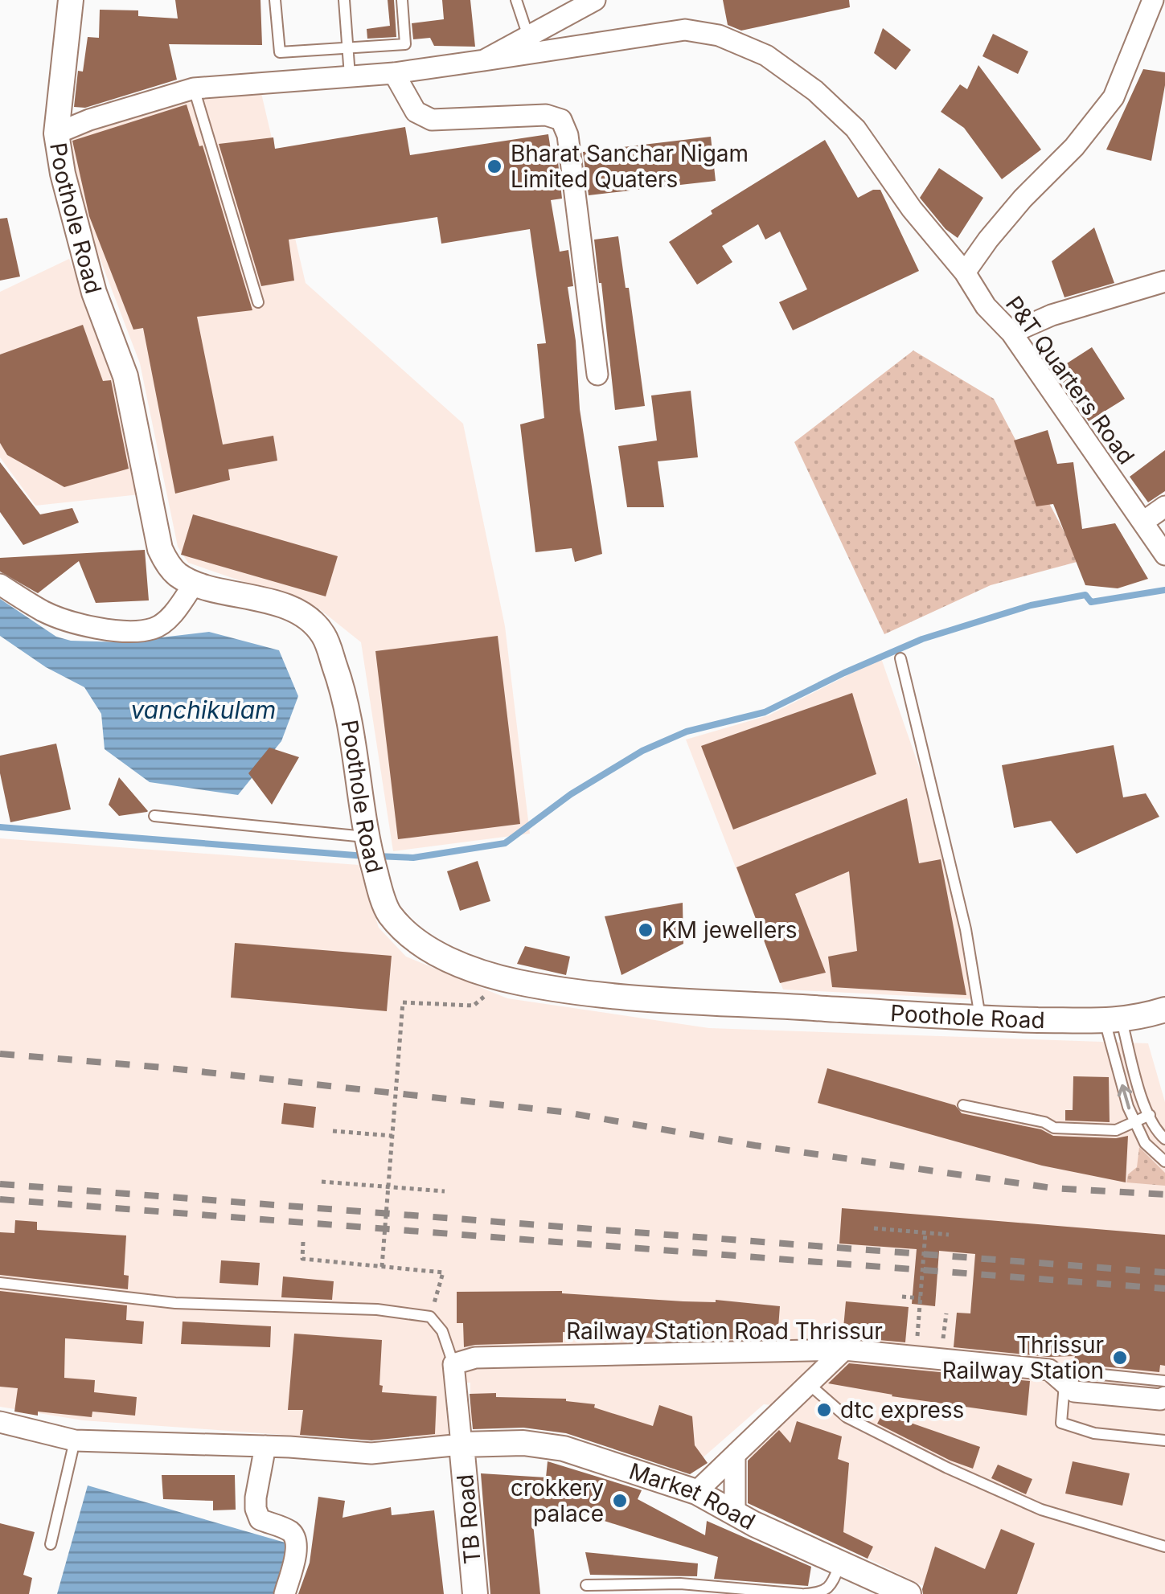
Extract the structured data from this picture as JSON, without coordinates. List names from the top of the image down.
{
  "streets": {
    "street": [
      "Poothole Road",
      "P&T Quarters Road",
      "Railway Station Road Thrissur",
      "Market Road",
      "TB Road"
    ]
  },
  "crossings": [
    ["Poothole Road", "P&T Quarters Road"],
    ["Market Road", "TB Road"]
  ],
  "water": ["vanchikulam"],
  "places": [
    "Bharat Sanchar Nigam Limited Quaters",
    "KM jewellers",
    "Thrissur Railway Station",
    "dtc express",
    "crokkery palace"
  ]
}
